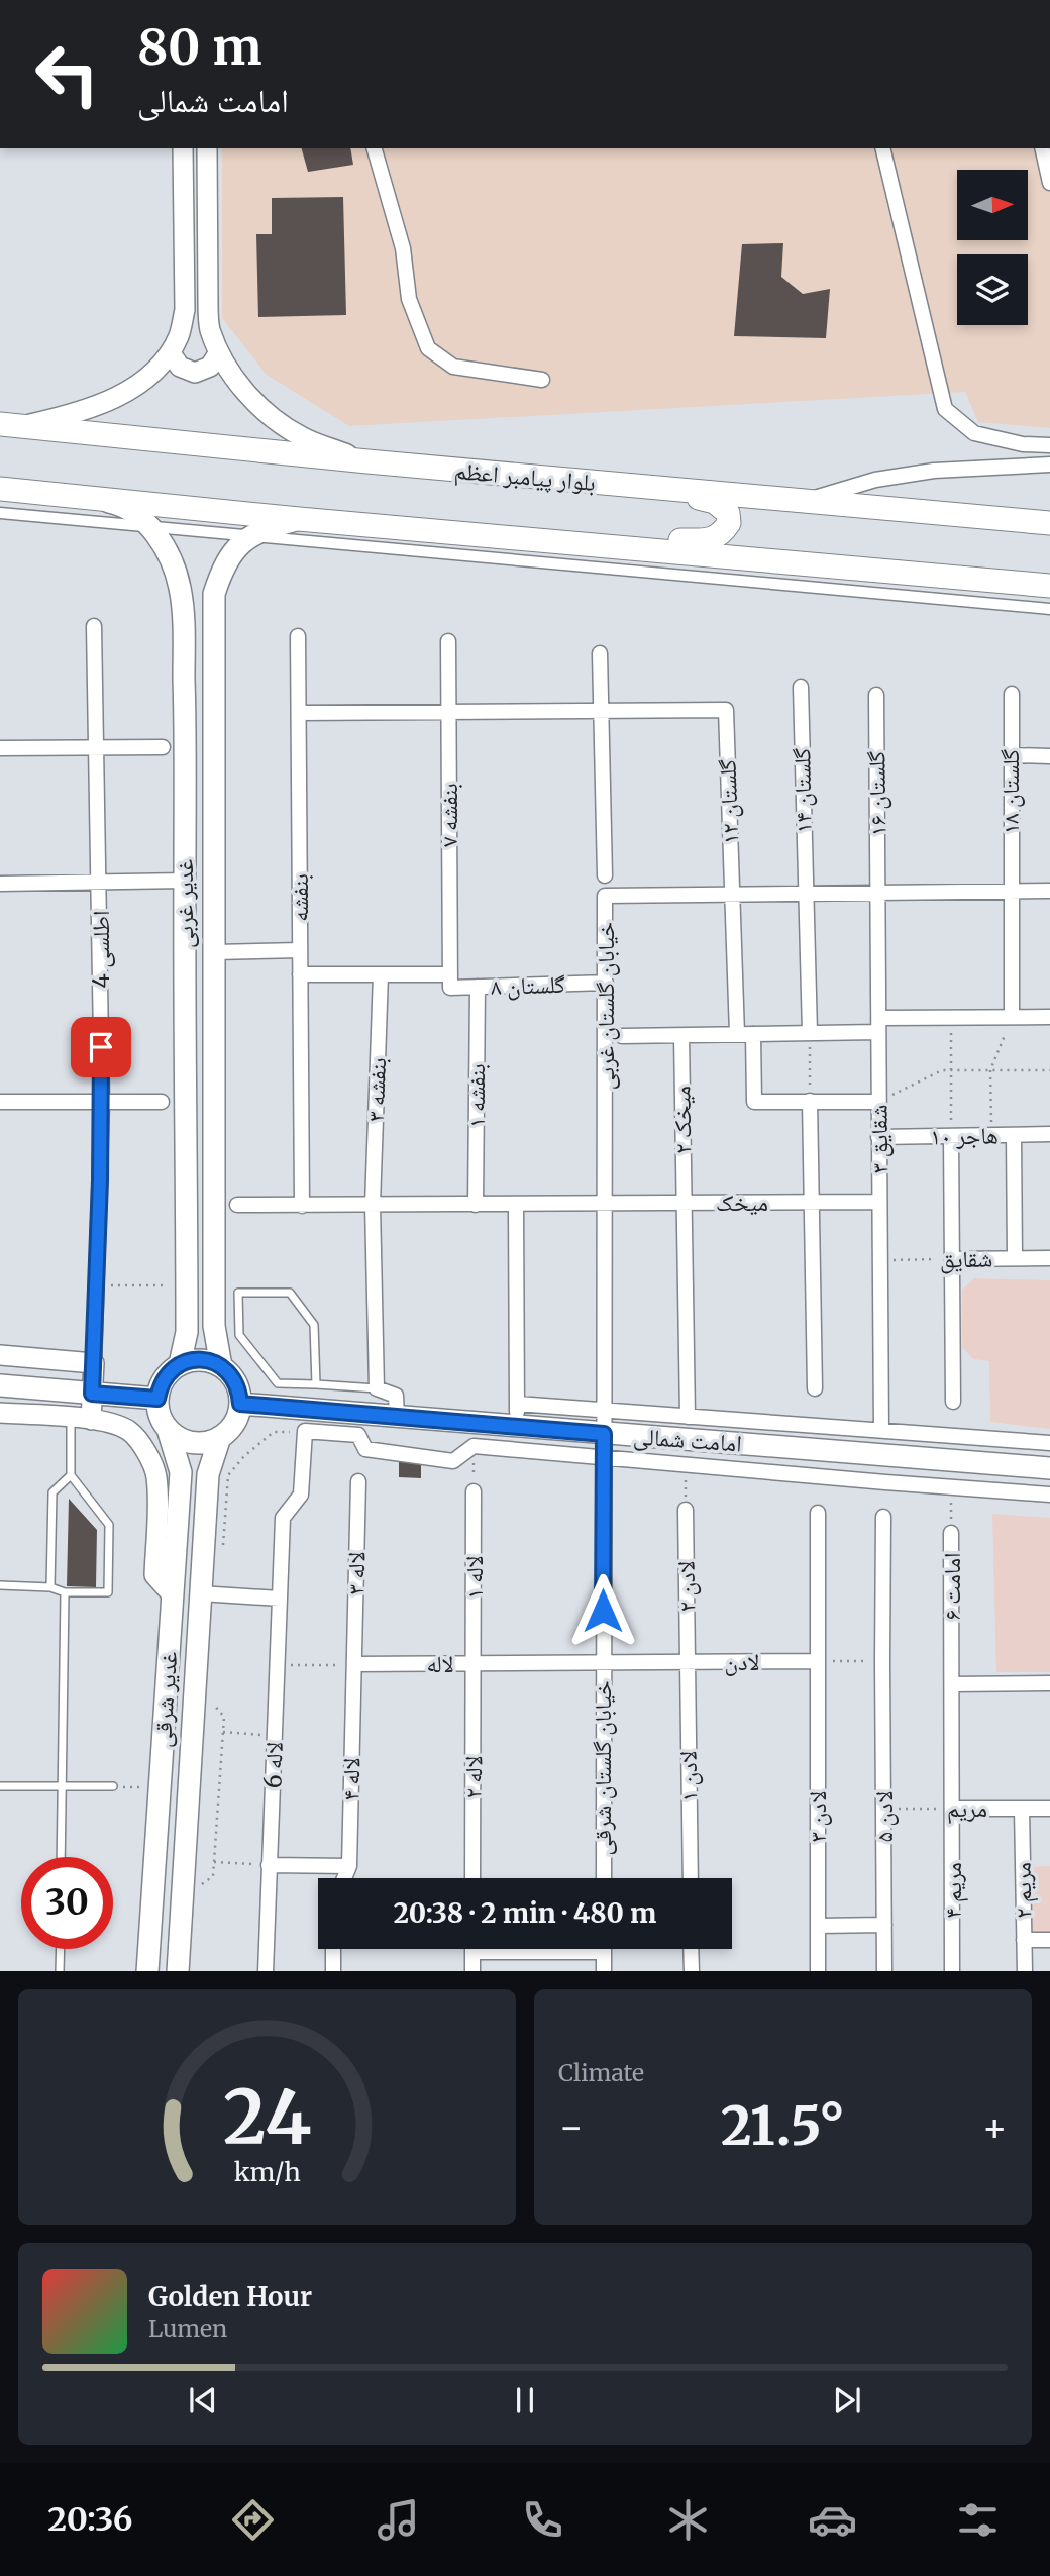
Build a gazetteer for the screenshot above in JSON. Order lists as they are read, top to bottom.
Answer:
{
  "streets": {
    "main road": [
      "بلوار پیامبر اعظم",
      "غدیر غربی",
      "امامت شمالی",
      "غدیر شرقی"
    ],
    "street": [
      "گلستان ۱۴",
      "گلستان ۱۸",
      "گلستان ۱۶",
      "گلستان ۱۲",
      "بنفشه ۷",
      "بنفشه",
      "اطلسی 4",
      "گلستان ۸",
      "خیابان گلستان غربی",
      "بنفشه ۳",
      "بنفشه ۱",
      "میخک ۲",
      "هاجر ۱۰",
      "شقایق ۳",
      "میخک",
      "شقایق",
      "لاله ۳",
      "لاله ۱",
      "لادن ۲",
      "امامت ۶",
      "لادن",
      "لاله",
      "لاله 6",
      "خیابان گلستان شرقی",
      "لادن ۱",
      "لاله ۲",
      "لاله ۴",
      "مریم",
      "لادن ۳",
      "لادن ۵",
      "مریم ۴",
      "مریم ۲"
    ]
  },
  "crossings": [
    ["گلستان ۱۴", "خیابان گلستان غربی"],
    ["گلستان ۱۸", "خیابان گلستان غربی"],
    ["گلستان ۱۶", "خیابان گلستان غربی"],
    ["گلستان ۱۶", "شقایق ۳"],
    ["گلستان ۱۲", "خیابان گلستان غربی"],
    ["بنفشه ۷", "گلستان ۸"],
    ["بنفشه", "گلستان ۸"],
    ["غدیر غربی", "امامت شمالی"],
    ["غدیر غربی", "غدیر شرقی"],
    ["گلستان ۸", "خیابان گلستان غربی"],
    ["گلستان ۸", "بنفشه ۳"],
    ["گلستان ۸", "بنفشه ۱"],
    ["خیابان گلستان غربی", "میخک"],
    ["خیابان گلستان غربی", "امامت شمالی"],
    ["خیابان گلستان غربی", "خیابان گلستان شرقی"],
    ["میخک ۲", "میخک"],
    ["هاجر ۱۰", "شقایق ۳"],
    ["شقایق ۳", "میخک"],
    ["شقایق ۳", "شقایق"],
    ["امامت شمالی", "غدیر شرقی"],
    ["امامت شمالی", "خیابان گلستان شرقی"],
    ["لاله ۳", "لاله"],
    ["لاله ۳", "لاله ۴"],
    ["لاله ۱", "لاله"],
    ["لاله ۱", "لاله ۲"],
    ["لادن ۲", "لادن"],
    ["لادن ۲", "لادن ۱"],
    ["امامت ۶", "مریم"],
    ["امامت ۶", "مریم ۴"],
    ["لادن", "لاله"],
    ["لادن", "خیابان گلستان شرقی"],
    ["لادن", "لادن ۱"],
    ["لادن", "لادن ۳"],
    ["لاله", "خیابان گلستان شرقی"],
    ["لاله", "لاله ۲"],
    ["لاله", "لاله ۴"],
    ["مریم", "لادن ۵"],
    ["مریم", "مریم ۴"],
    ["مریم", "مریم ۲"]
  ],
  "north": "right",
  "page": {
    "turn": ["80 m", "امامت شمالی"],
    "limit": "30",
    "trip": "20:38 · 2 min · 480 m",
    "tile": "Climate",
    "heat": ["−", "21.5°", "+"],
    "song": ["Golden Hour", "Lumen"],
    "tabs": "20:36",
    "gauge": ["24", "km/h"]
  }
}
